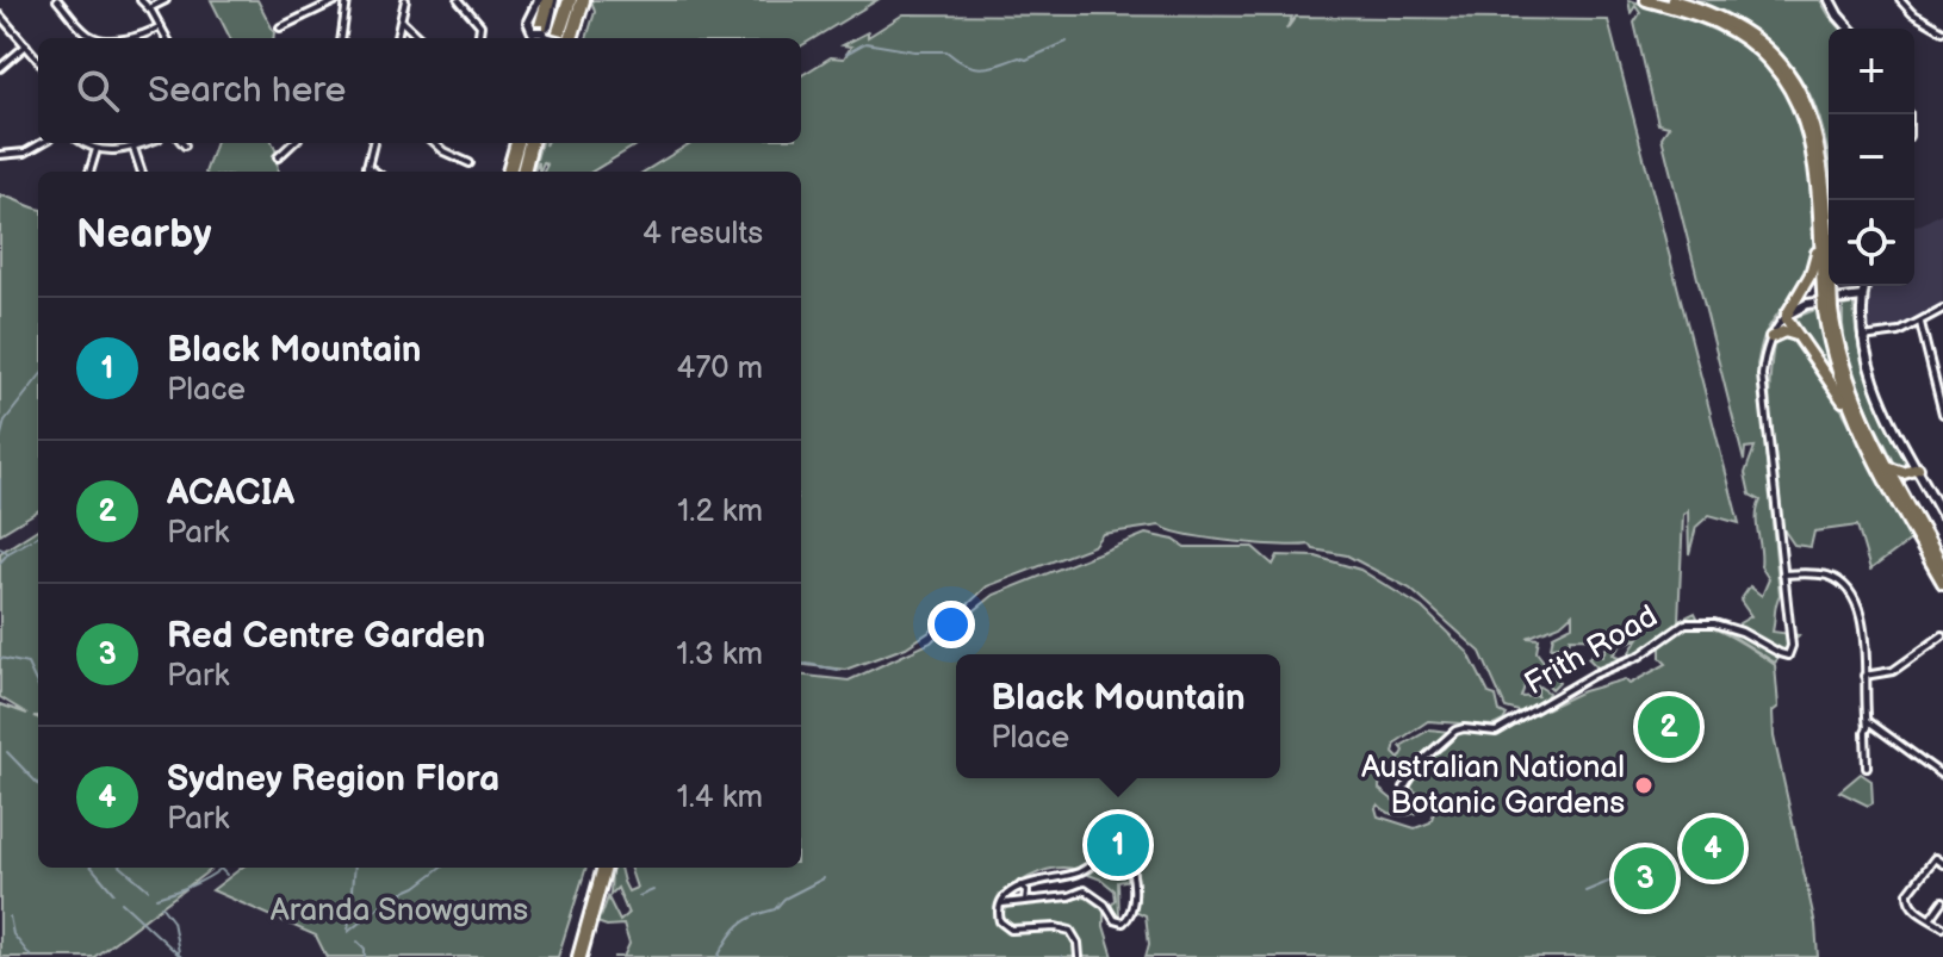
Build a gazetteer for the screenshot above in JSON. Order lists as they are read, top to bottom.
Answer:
{
  "streets": {
    "street": ["Frith Road"]
  },
  "parks": ["Aranda Snowgums"],
  "places": ["Australian National Botanic Gardens"],
  "page": {
    "map_buttons": ["+", "−"],
    "search": "Search here",
    "heading": ["Nearby", "4 results"],
    "list": [
      {
        "mark": "1",
        "name": "Black Mountain",
        "note": "Place",
        "value": "470 m"
      },
      {
        "mark": "2",
        "name": "ACACIA",
        "note": "Park",
        "value": "1.2 km"
      },
      {
        "mark": "3",
        "name": "Red Centre Garden",
        "note": "Park",
        "value": "1.3 km"
      },
      {
        "mark": "4",
        "name": "Sydney Region Flora",
        "note": "Park",
        "value": "1.4 km"
      }
    ],
    "popup": ["Black Mountain", "Place"],
    "pins": [
      "2",
      "1",
      "4",
      "3"
    ]
  }
}
